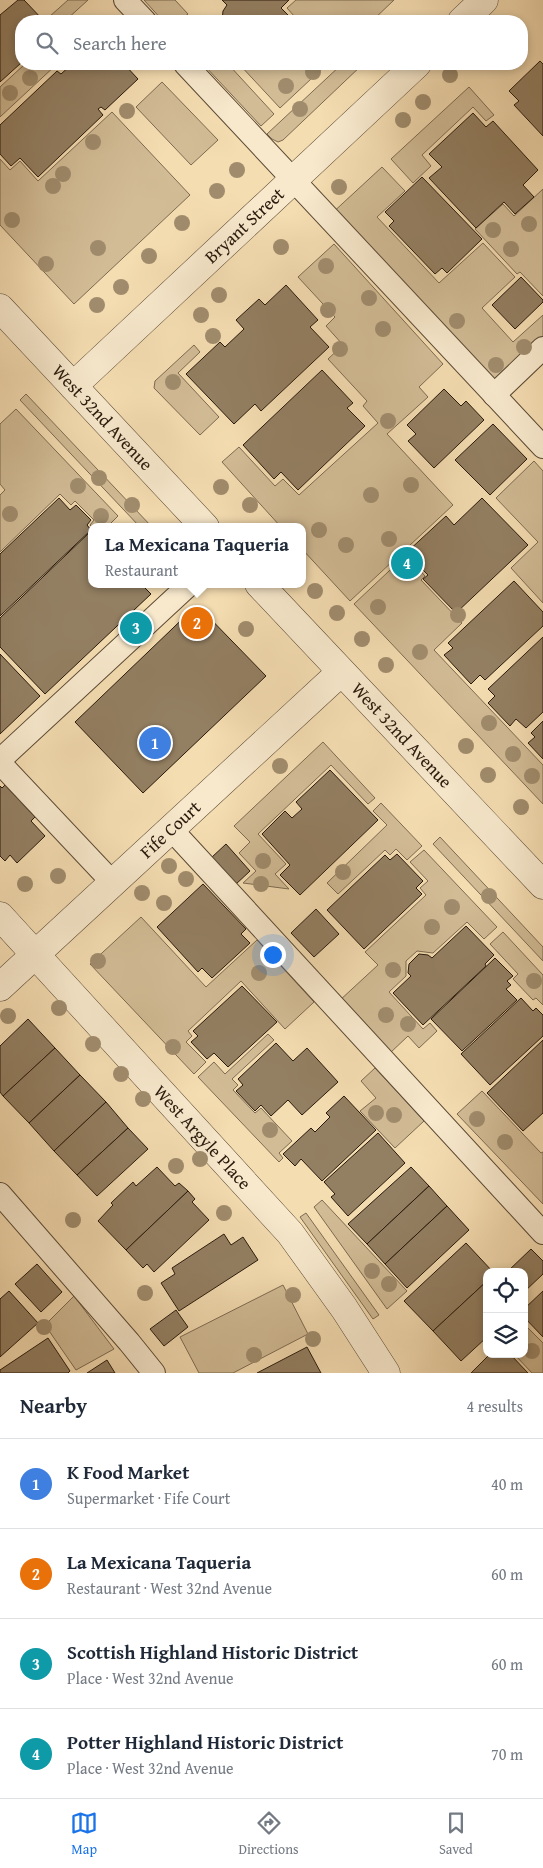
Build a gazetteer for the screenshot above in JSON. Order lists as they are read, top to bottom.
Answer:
{
  "streets": {
    "street": [
      "Bryant Street",
      "West 32nd Avenue",
      "Fife Court",
      "West Argyle Place"
    ]
  },
  "crossings": [
    ["Bryant Street", "West 32nd Avenue"],
    ["West 32nd Avenue", "Fife Court"],
    ["Fife Court", "West Argyle Place"]
  ],
  "page": {
    "search": "Search here",
    "popup": ["La Mexicana Taqueria", "Restaurant"],
    "pins": [
      "4",
      "2",
      "3",
      "1"
    ],
    "heading": ["Nearby", "4 results"],
    "list": [
      {
        "mark": "1",
        "name": "K Food Market",
        "note": "Supermarket · Fife Court",
        "value": "40 m"
      },
      {
        "mark": "2",
        "name": "La Mexicana Taqueria",
        "note": "Restaurant · West 32nd Avenue",
        "value": "60 m"
      },
      {
        "mark": "3",
        "name": "Scottish Highland Historic District",
        "note": "Place · West 32nd Avenue",
        "value": "60 m"
      },
      {
        "mark": "4",
        "name": "Potter Highland Historic District",
        "note": "Place · West 32nd Avenue",
        "value": "70 m"
      }
    ],
    "nav": ["Map", "Directions", "Saved"]
  }
}
